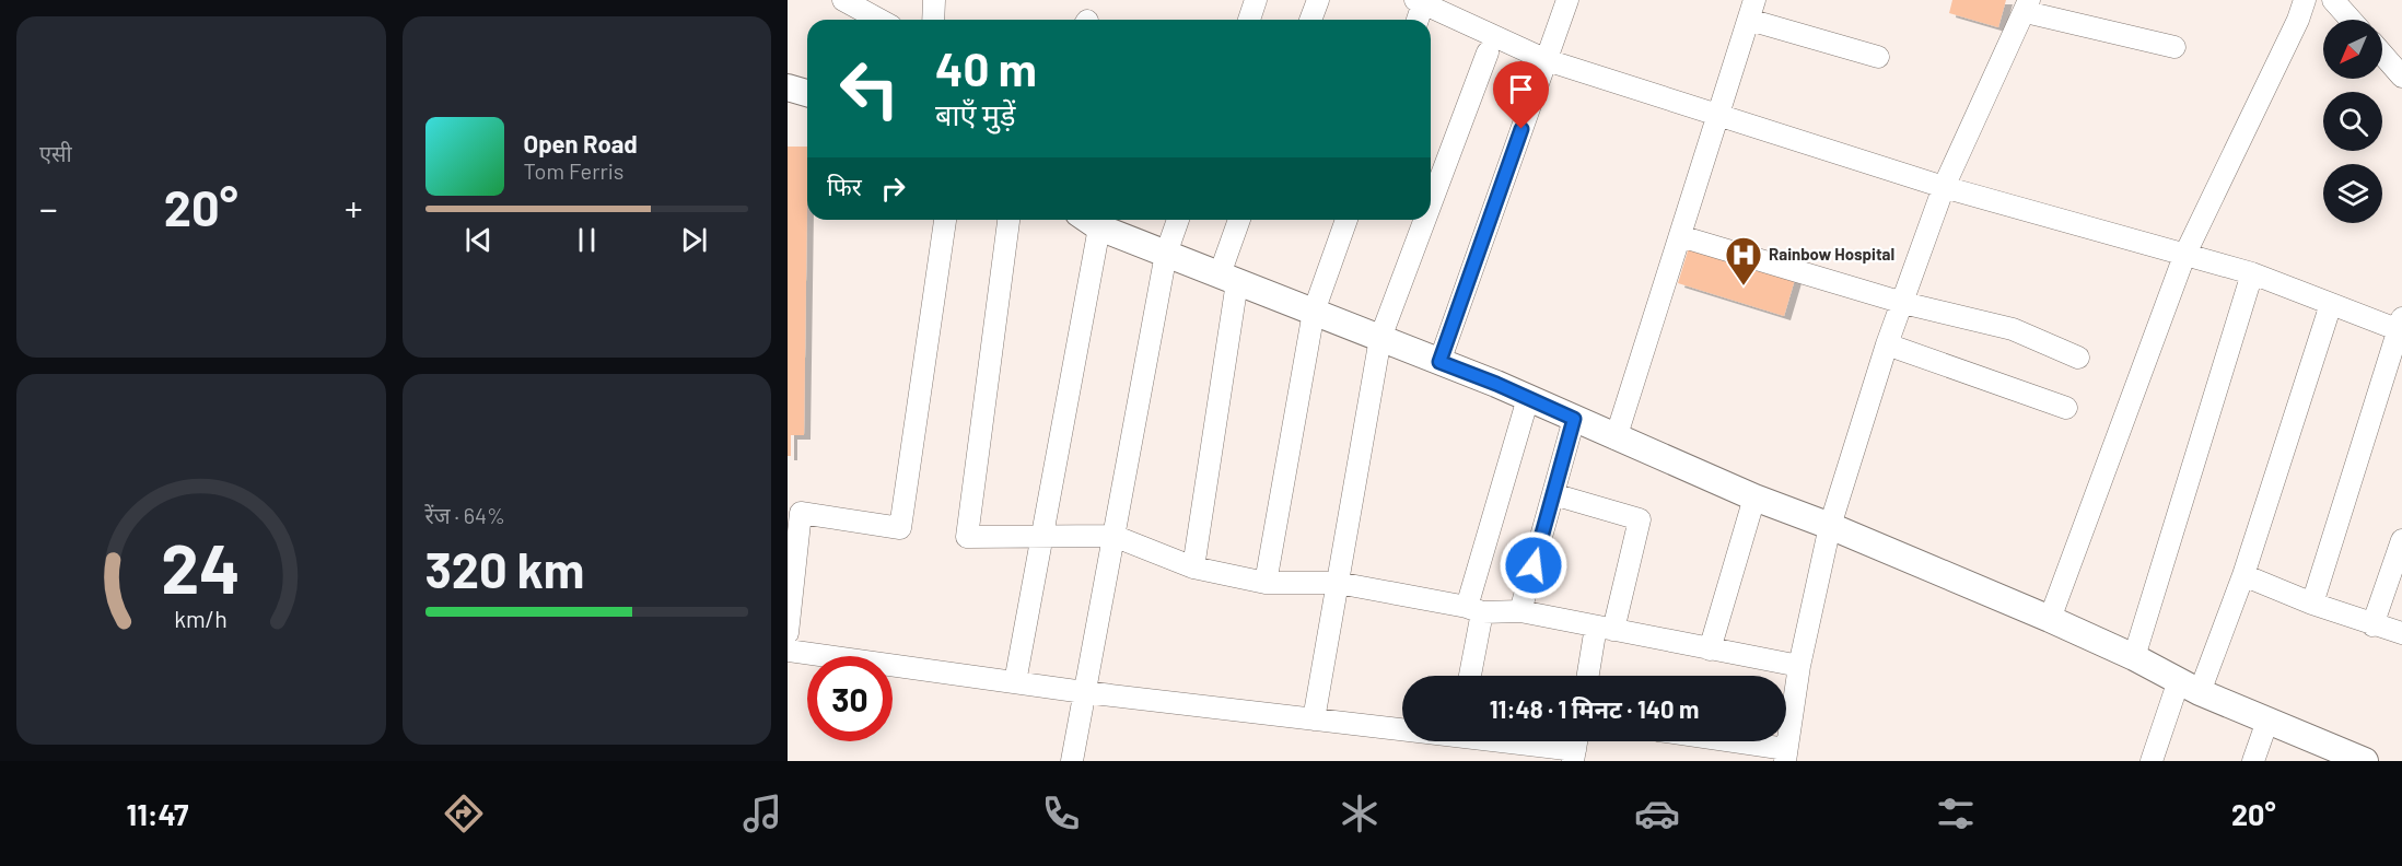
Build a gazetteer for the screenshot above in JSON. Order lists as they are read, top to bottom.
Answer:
{
  "places": {
    "hospital": ["Rainbow Hospital"]
  },
  "north": "bottom left",
  "page": {
    "tile": [
      "एसी",
      ["रेंज · 64%", "320 km"]
    ],
    "turn": ["40 m", "बाएँ मुड़ें"],
    "song": ["Open Road", "Tom Ferris"],
    "then": "फिर",
    "heat": ["−", "20°", "+"],
    "limit": "30",
    "trip": "11:48 · 1 मिनट · 140 m",
    "tabs": ["11:47", "20°"],
    "gauge": ["24", "km/h"]
  }
}
